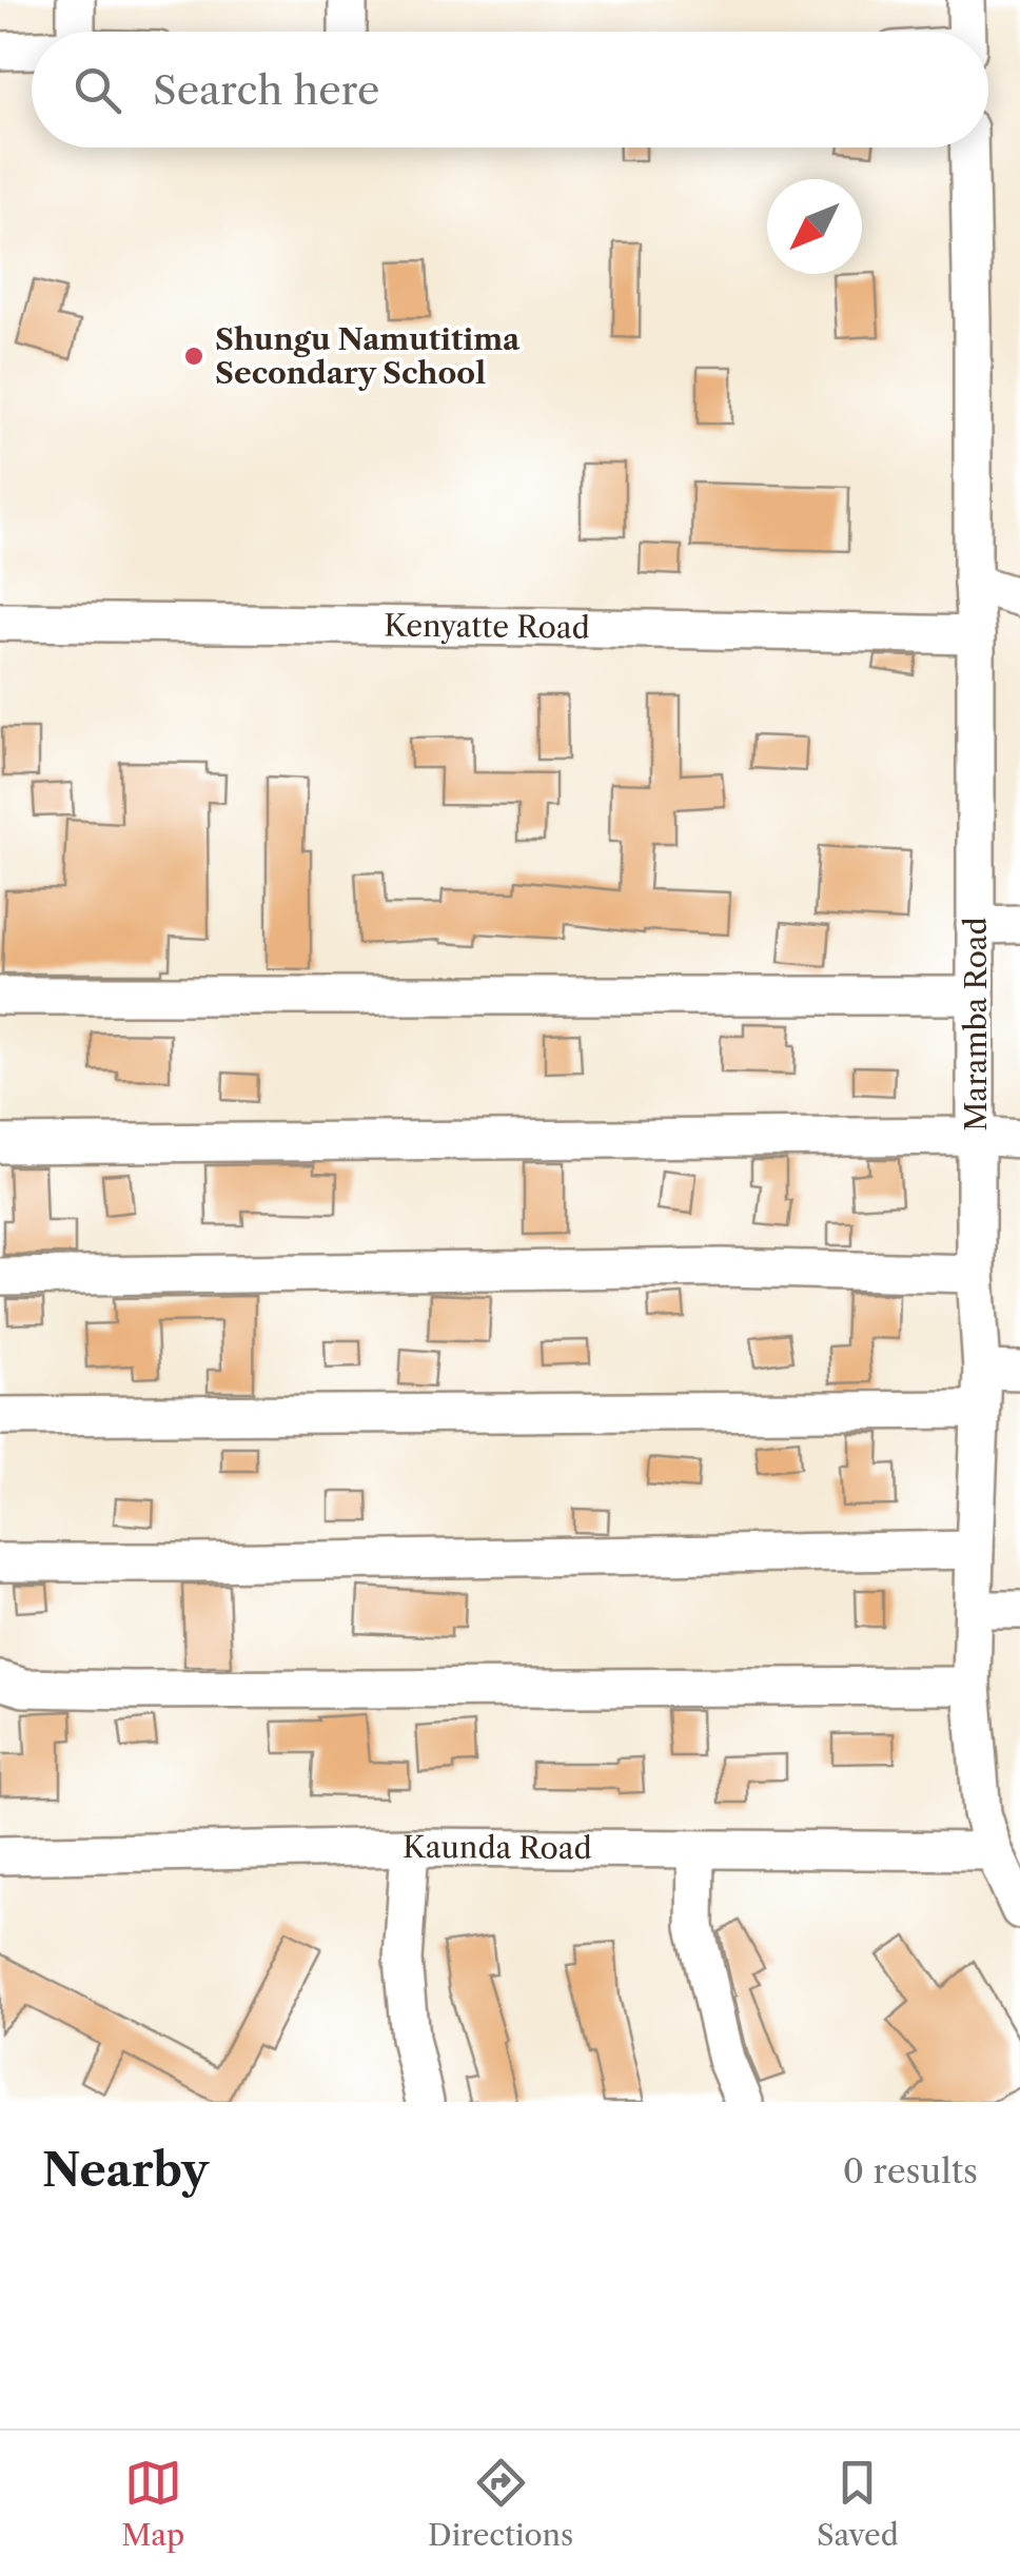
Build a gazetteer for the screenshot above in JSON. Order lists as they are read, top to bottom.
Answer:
{
  "streets": {
    "street": ["Kenyatte Road", "Maramba Road", "Kaunda Road"]
  },
  "crossings": [
    ["Kenyatte Road", "Maramba Road"],
    ["Maramba Road", "Kaunda Road"]
  ],
  "places": ["Shungu Namutitima Secondary School"],
  "north": "bottom left",
  "page": {
    "search": "Search here",
    "heading": ["Nearby", "0 results"],
    "nav": ["Map", "Directions", "Saved"]
  }
}
